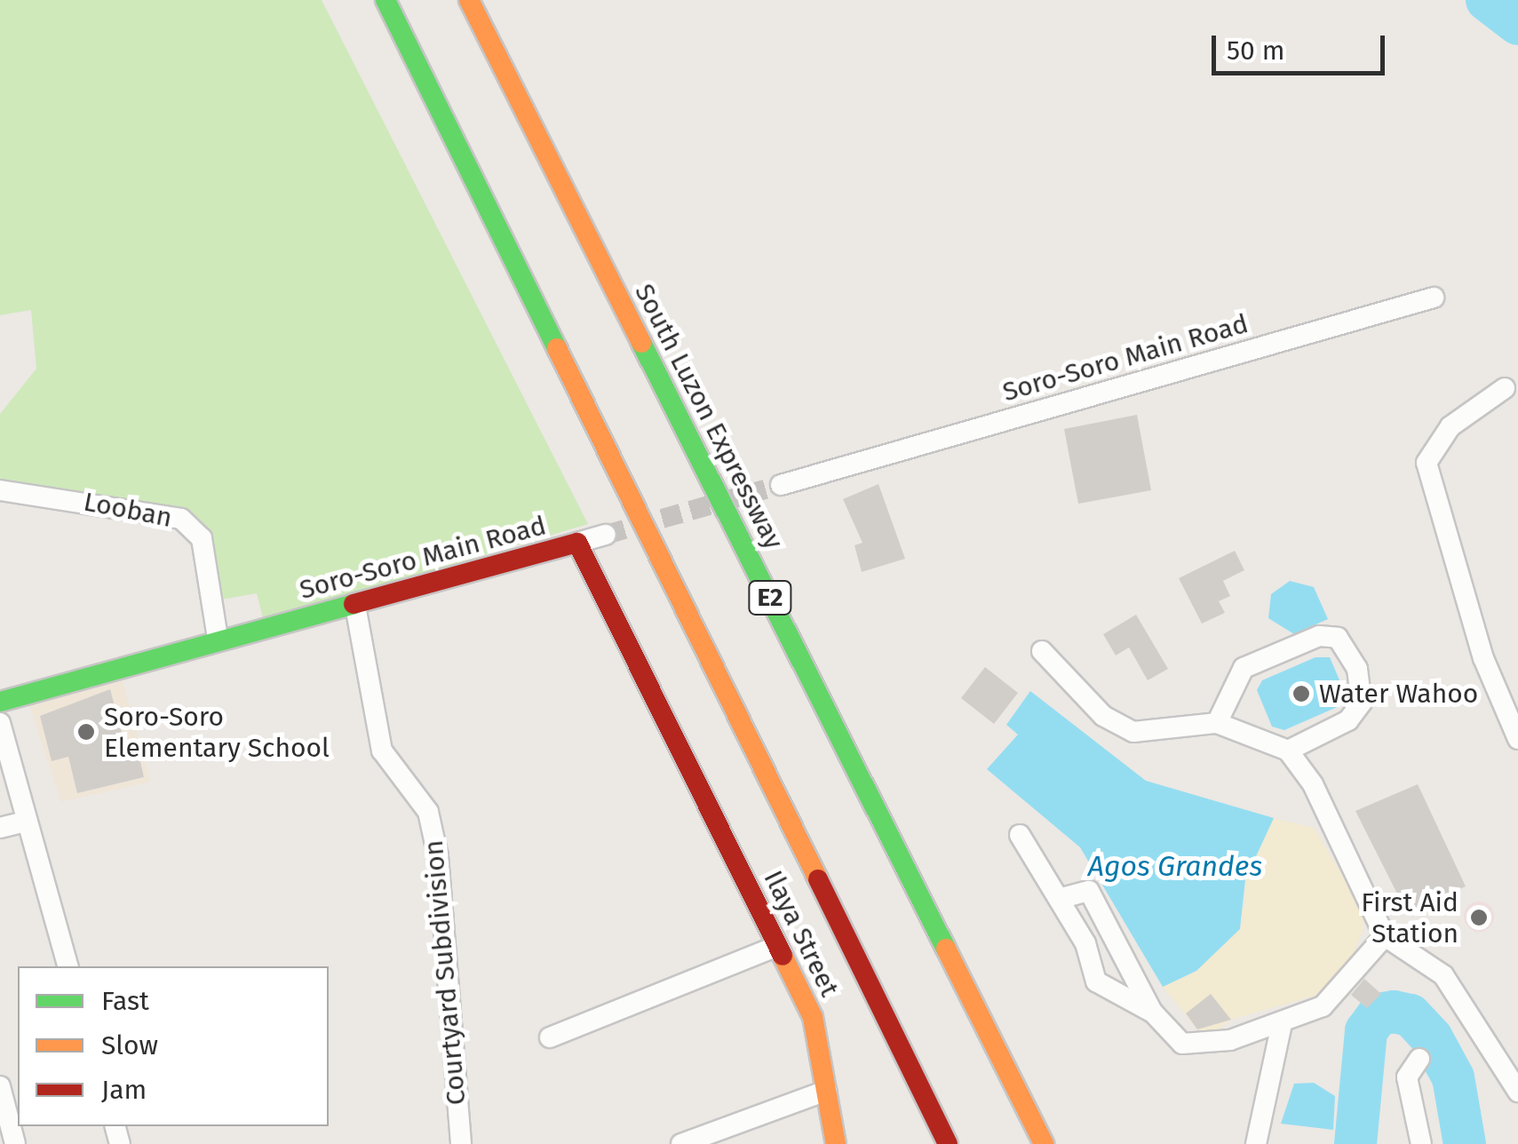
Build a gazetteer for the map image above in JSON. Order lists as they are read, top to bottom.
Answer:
{
  "streets": {
    "main road": [
      "Soro-Soro Main Road",
      "South Luzon Expressway",
      "E2",
      "Ilaya Street"
    ],
    "street": ["Looban", "Courtyard Subdivision"]
  },
  "crossings": [
    ["Soro-Soro Main Road", "Looban"],
    ["Soro-Soro Main Road", "Ilaya Street"],
    ["Soro-Soro Main Road", "Courtyard Subdivision"]
  ],
  "water": ["Agos Grandes"],
  "places": ["Water Wahoo", "Soro-Soro Elementary School", "First Aid Station"],
  "legend": ["Fast", "Slow", "Jam"],
  "scale_bar": "50 m"
}
